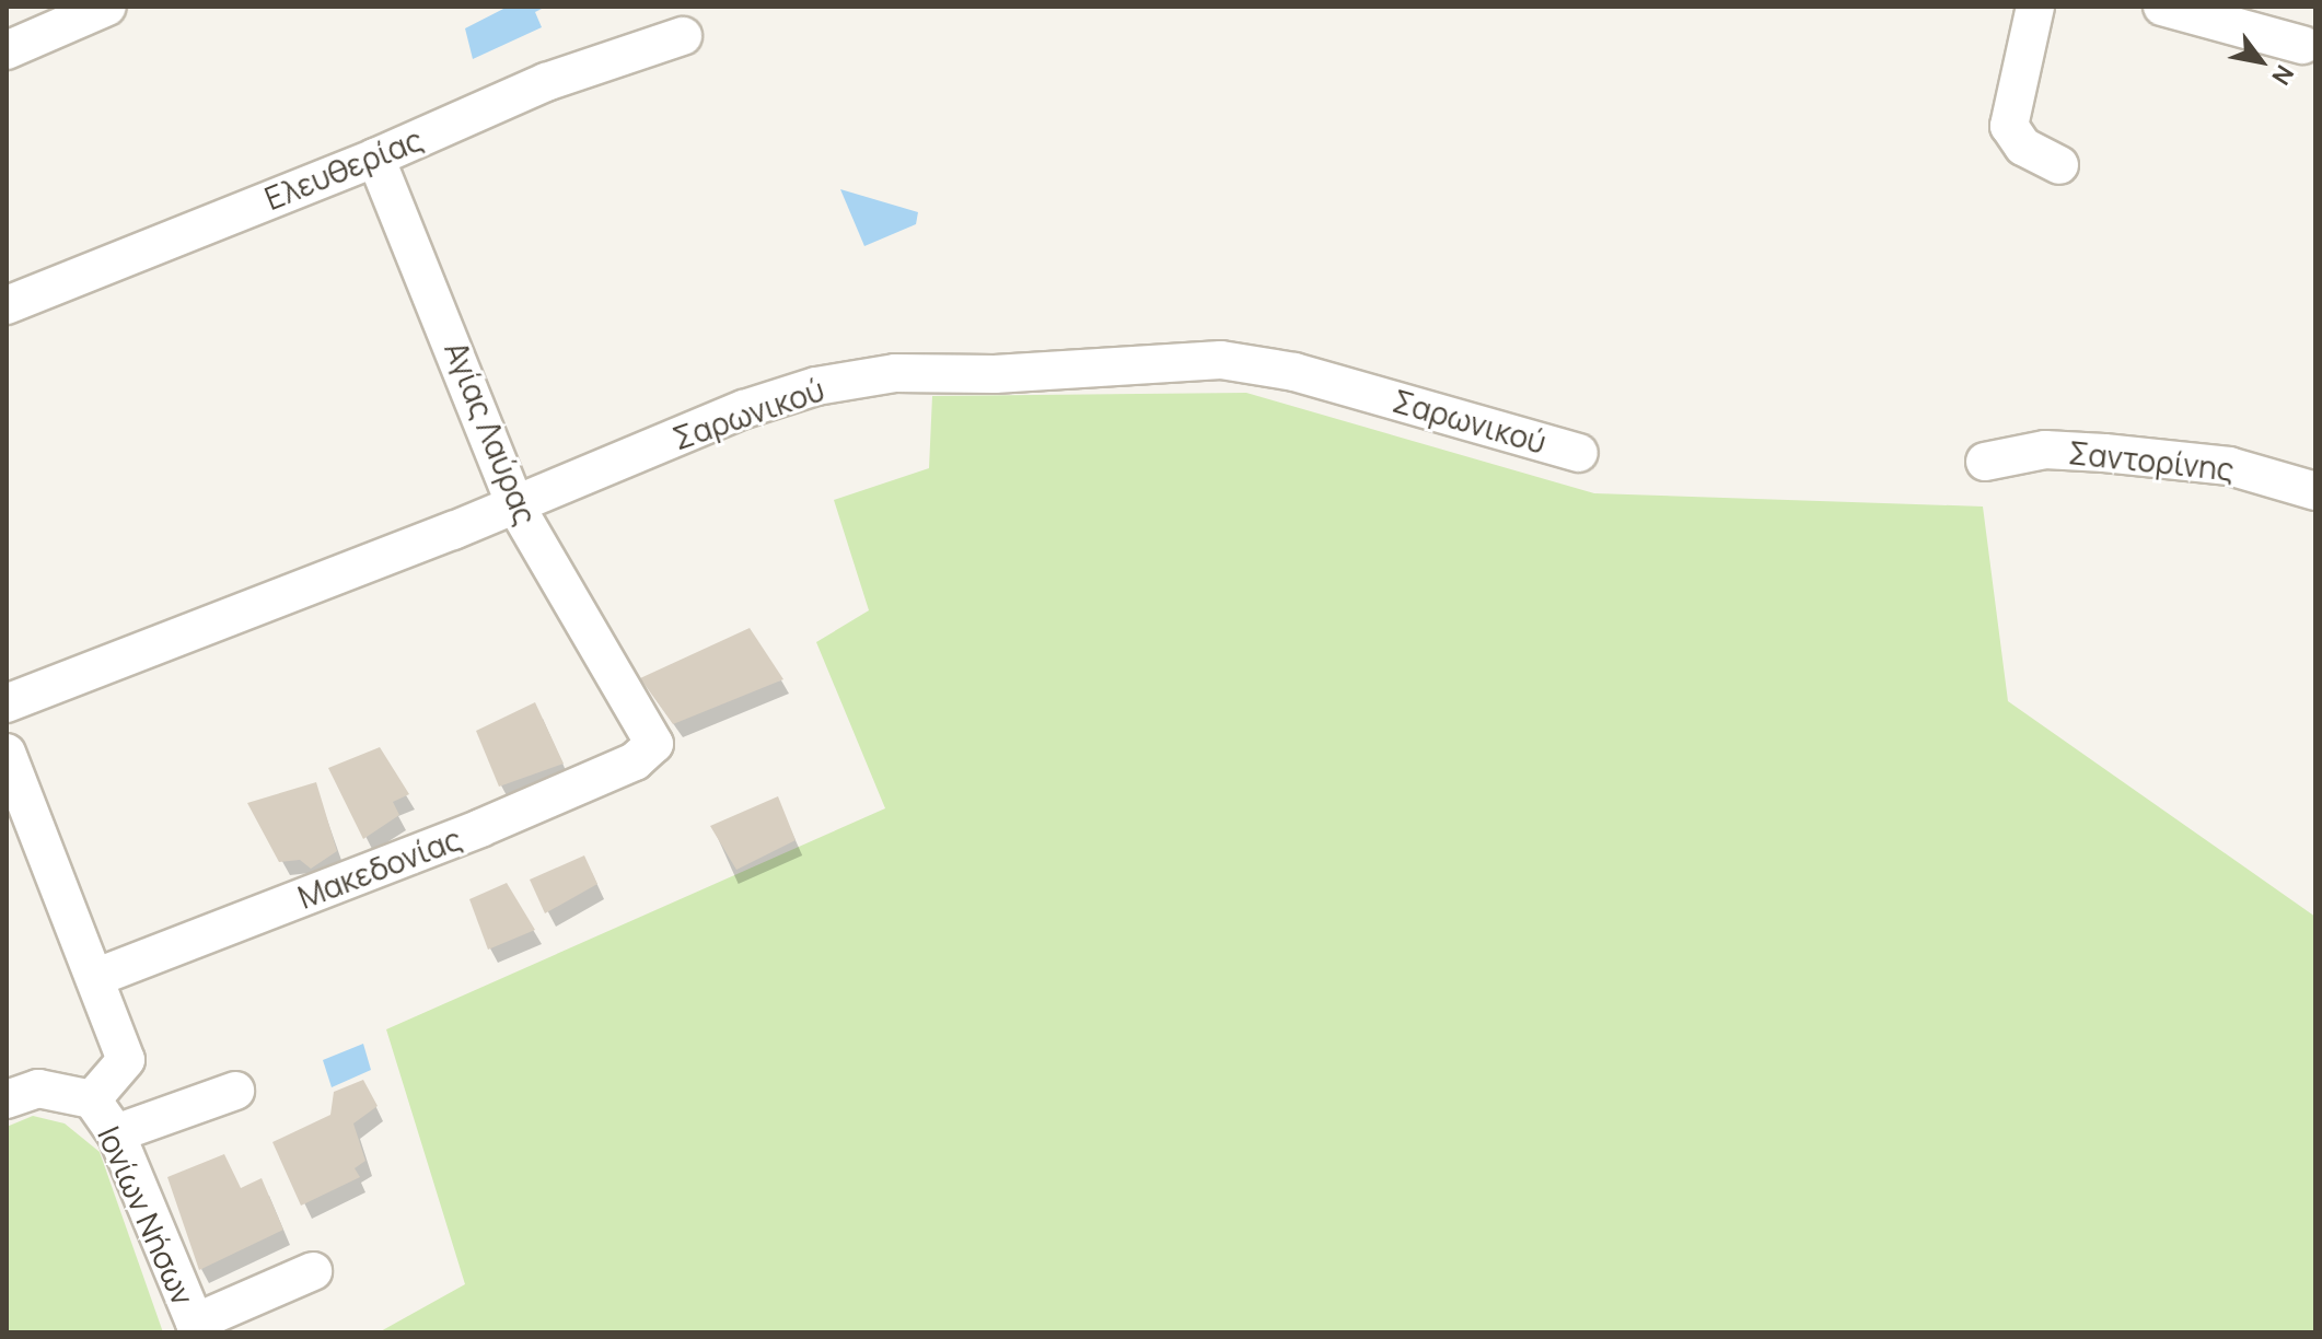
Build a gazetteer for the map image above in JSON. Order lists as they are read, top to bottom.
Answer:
{
  "streets": {
    "street": [
      "Ελευθερίας",
      "Σαρωνικού",
      "Αγίας Λαύρας",
      "Σαντορίνης",
      "Μακεδονίας",
      "Ιονίων Νήσων"
    ]
  },
  "crossings": [
    ["Ελευθερίας", "Αγίας Λαύρας"],
    ["Σαρωνικού", "Αγίας Λαύρας"],
    ["Αγίας Λαύρας", "Μακεδονίας"],
    ["Μακεδονίας", "Ιονίων Νήσων"]
  ],
  "north": "bottom right"
}
